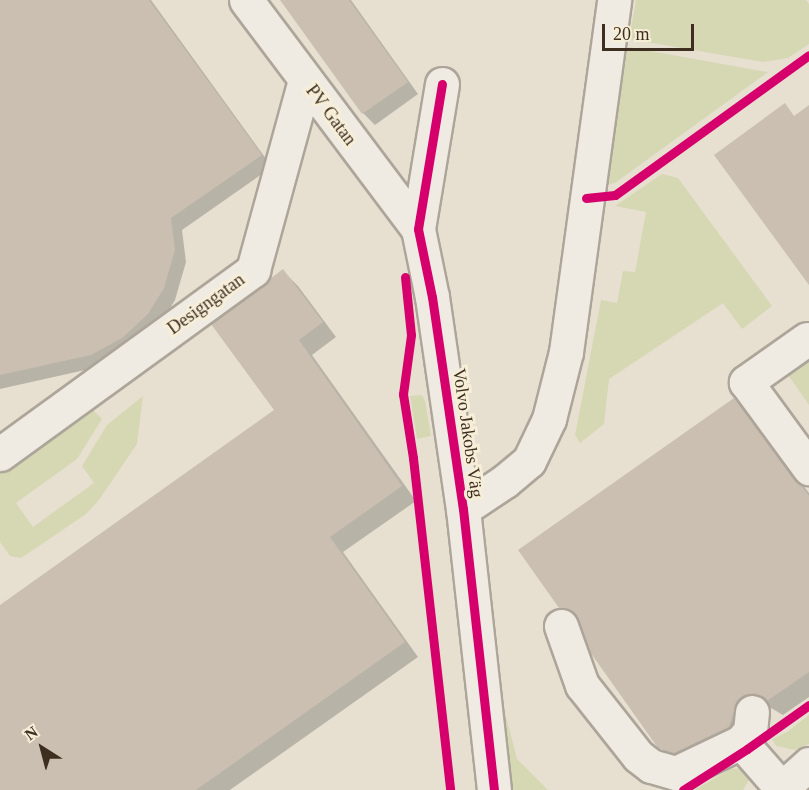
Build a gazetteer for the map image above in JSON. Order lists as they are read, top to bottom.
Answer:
{
  "streets": {
    "street": ["PV Gatan", "Designgatan", "Volvo Jakobs Väg"]
  },
  "crossings": [
    ["PV Gatan", "Designgatan"],
    ["PV Gatan", "Volvo Jakobs Väg"]
  ],
  "scale_bar": "20 m",
  "north": "top left"
}
